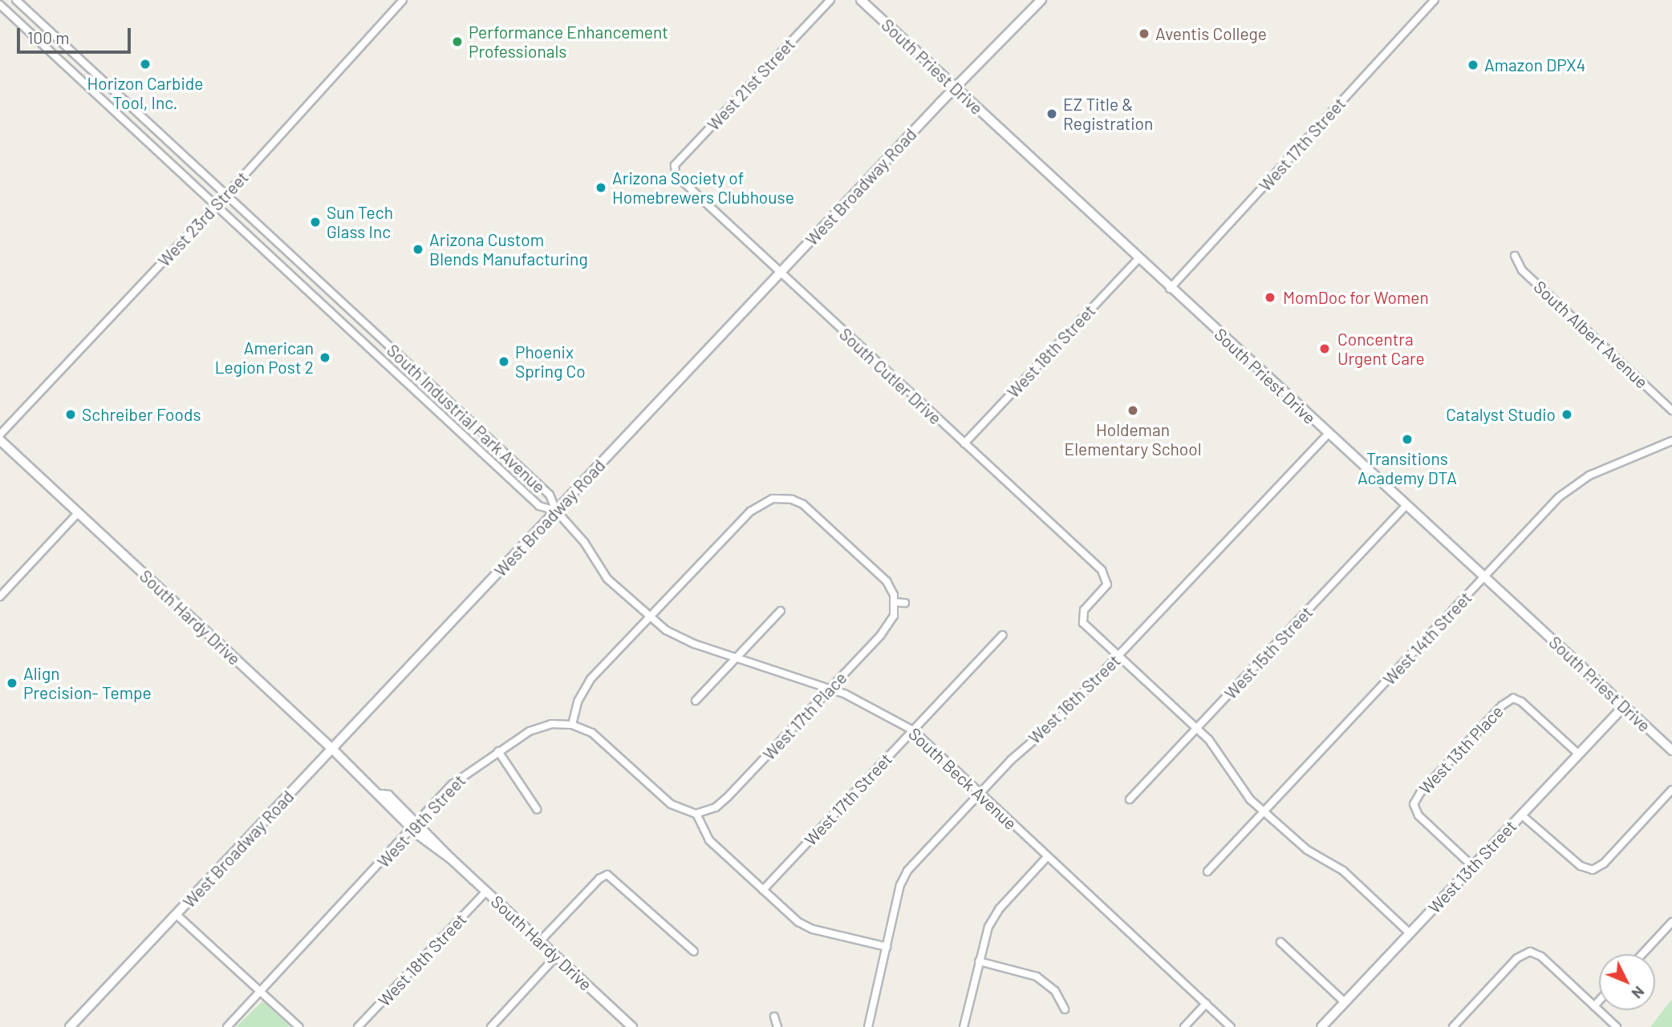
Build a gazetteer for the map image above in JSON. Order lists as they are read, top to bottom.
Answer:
{
  "streets": {
    "main road": [
      "South Priest Drive",
      "West Broadway Road",
      "South Hardy Drive",
      "West 13th Street"
    ],
    "street": [
      "West 21st Street",
      "West 17th Street",
      "West 23rd Street",
      "South Albert Avenue",
      "West 18th Street",
      "South Cutler Drive",
      "South Industrial Park Avenue",
      "West 14th Street",
      "West 15th Street",
      "West 16th Street",
      "West 17th Place",
      "West 13th Place",
      "South Beck Avenue",
      "West 19th Street"
    ]
  },
  "crossings": [
    ["South Priest Drive", "West 17th Street"],
    ["South Priest Drive", "West Broadway Road"],
    ["South Priest Drive", "West 18th Street"],
    ["South Priest Drive", "West 14th Street"],
    ["South Priest Drive", "West 15th Street"],
    ["South Priest Drive", "West 16th Street"],
    ["South Priest Drive", "West 13th Street"],
    ["West 21st Street", "South Cutler Drive"],
    ["West 17th Street", "South Beck Avenue"],
    ["West Broadway Road", "South Cutler Drive"],
    ["West Broadway Road", "South Industrial Park Avenue"],
    ["West Broadway Road", "South Hardy Drive"],
    ["West Broadway Road", "South Beck Avenue"],
    ["West 23rd Street", "South Industrial Park Avenue"],
    ["West 18th Street", "South Cutler Drive"],
    ["West 18th Street", "South Hardy Drive"],
    ["South Cutler Drive", "West 16th Street"],
    ["South Industrial Park Avenue", "South Beck Avenue"],
    ["South Hardy Drive", "West 19th Street"],
    ["West 16th Street", "South Beck Avenue"],
    ["West 17th Place", "South Beck Avenue"],
    ["West 13th Place", "West 13th Street"]
  ],
  "places": [
    "Aventis College",
    "Performance Enhancement Professionals",
    "Horizon Carbide Tool, Inc.",
    "Amazon DPX4",
    "EZ Title & Registration",
    "Arizona Society of Homebrewers Clubhouse",
    "Sun Tech Glass Inc",
    "Arizona Custom Blends Manufacturing",
    "MomDoc for Women",
    "Concentra Urgent Care",
    "American Legion Post 2",
    "Phoenix Spring Co",
    "Holdeman Elementary School",
    "Schreiber Foods",
    "Catalyst Studio",
    "Transitions Academy DTA",
    "Align Precision- Tempe"
  ],
  "scale_bar": "100 m",
  "north": "bottom right"
}
